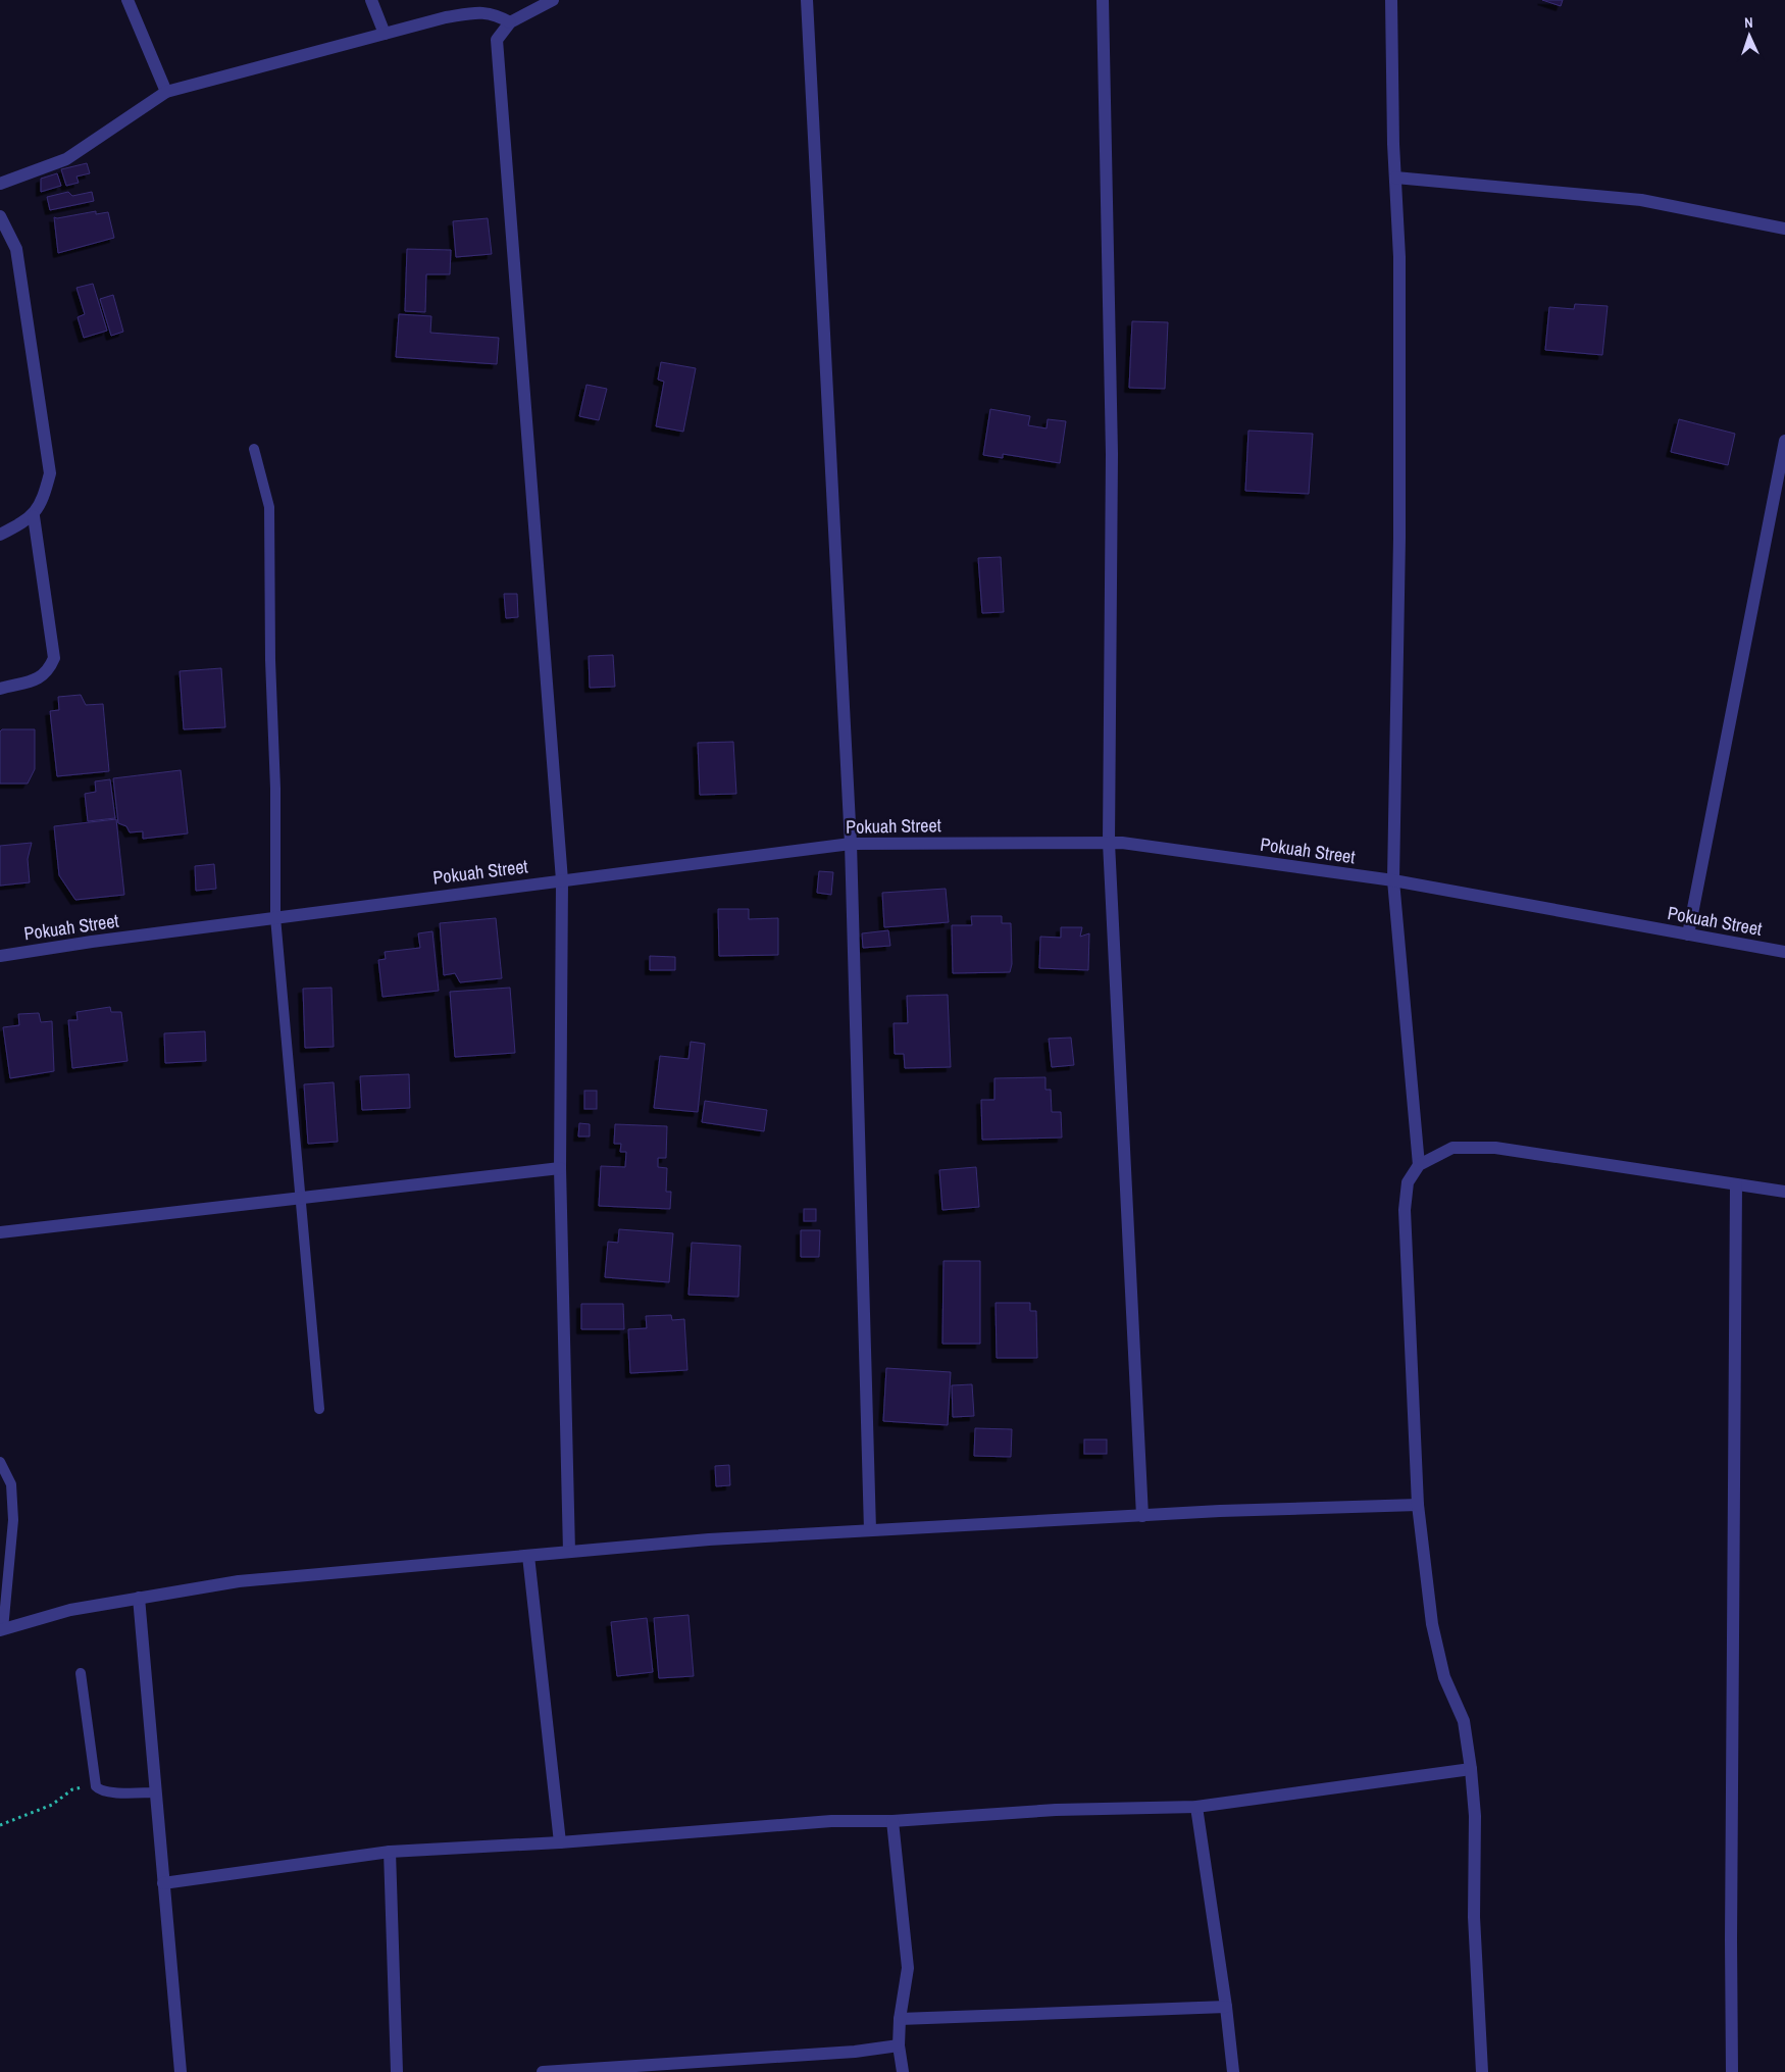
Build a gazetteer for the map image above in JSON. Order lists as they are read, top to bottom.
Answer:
{
  "streets": {
    "street": ["Pokuah Street"]
  },
  "north": "top"
}
